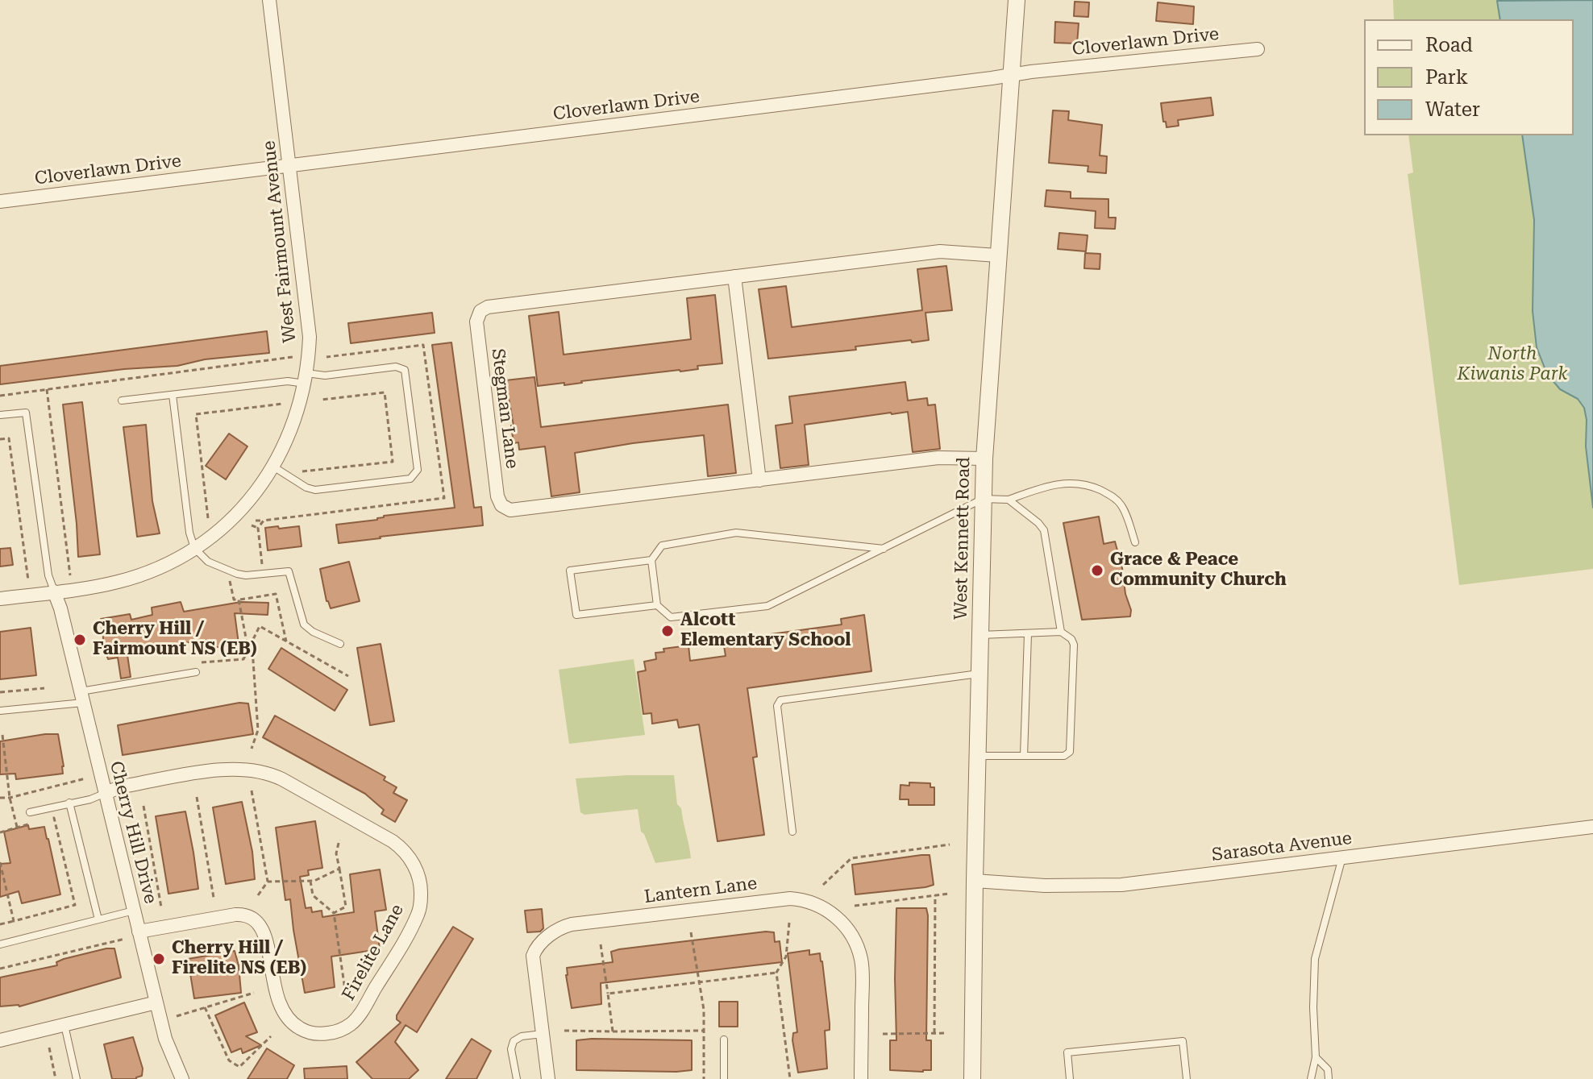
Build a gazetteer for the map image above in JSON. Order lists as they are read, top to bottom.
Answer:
{
  "streets": {
    "street": [
      "Cloverlawn Drive",
      "West Fairmount Avenue",
      "Stegman Lane",
      "West Kennett Road",
      "Cherry Hill Drive",
      "Sarasota Avenue",
      "Lantern Lane",
      "Firelite Lane"
    ]
  },
  "crossings": [
    ["Cloverlawn Drive", "West Fairmount Avenue"],
    ["Cloverlawn Drive", "West Kennett Road"],
    ["West Fairmount Avenue", "Cherry Hill Drive"],
    ["Stegman Lane", "West Kennett Road"],
    ["West Kennett Road", "Sarasota Avenue"],
    ["Cherry Hill Drive", "Firelite Lane"]
  ],
  "parks": ["North Kiwanis Park"],
  "places": [
    "Grace & Peace Community Church",
    "Alcott Elementary School",
    "Cherry Hill / Fairmount NS (EB)",
    "Cherry Hill / Firelite NS (EB)"
  ],
  "legend": ["Road", "Park", "Water"]
}
